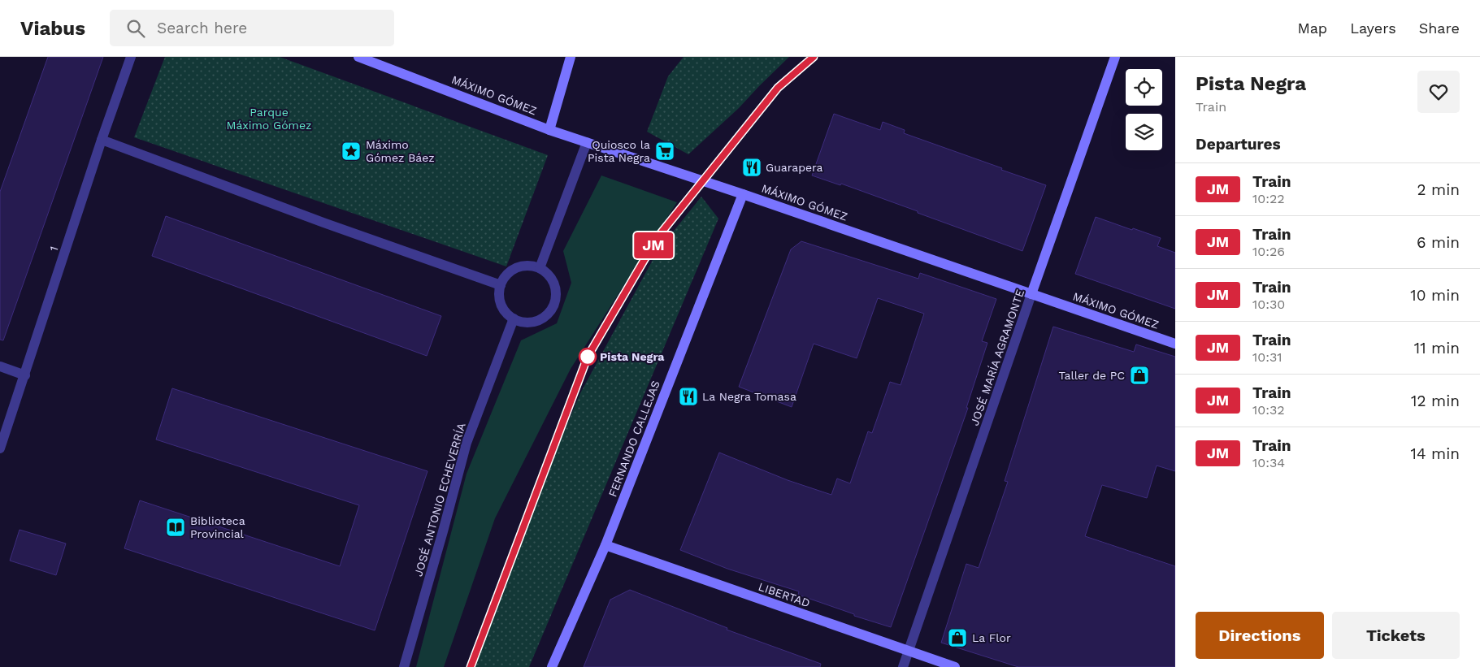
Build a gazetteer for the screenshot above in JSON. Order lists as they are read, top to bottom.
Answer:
{
  "streets": {
    "street": [
      "MÁXIMO GÓMEZ",
      "1",
      "JOSÉ MARÍA AGRAMONTE",
      "FERNANDO CALLEJAS",
      "JOSÉ ANTONIO ECHEVERRÍA",
      "LIBERTAD"
    ]
  },
  "crossings": [
    ["MÁXIMO GÓMEZ", "JOSÉ MARÍA AGRAMONTE"],
    ["MÁXIMO GÓMEZ", "FERNANDO CALLEJAS"],
    ["JOSÉ MARÍA AGRAMONTE", "LIBERTAD"],
    ["FERNANDO CALLEJAS", "LIBERTAD"]
  ],
  "parks": ["Parque Máximo Gómez"],
  "places": {
    "place": ["Máximo Gómez Báez"],
    "supermarket": ["Quiosco la Pista Negra"],
    "restaurant": ["Guarapera", "La Negra Tomasa"],
    "other": ["Pista Negra"],
    "shop": ["Taller de PC", "La Flor"],
    "library": ["Biblioteca Provincial"]
  },
  "page": {
    "header": "Viabus",
    "search": "Search here",
    "nav": ["Map", "Layers", "Share"],
    "on_map": "JM",
    "heading": [
      ["Pista Negra", "Train"],
      "Departures"
    ],
    "list": [
      {
        "mark": "JM",
        "name": "Train",
        "note": "10:22",
        "value": "2 min"
      },
      {
        "mark": "JM",
        "name": "Train",
        "note": "10:26",
        "value": "6 min"
      },
      {
        "mark": "JM",
        "name": "Train",
        "note": "10:30",
        "value": "10 min"
      },
      {
        "mark": "JM",
        "name": "Train",
        "note": "10:31",
        "value": "11 min"
      },
      {
        "mark": "JM",
        "name": "Train",
        "note": "10:32",
        "value": "12 min"
      },
      {
        "mark": "JM",
        "name": "Train",
        "note": "10:34",
        "value": "14 min"
      }
    ],
    "buttons": ["Directions", "Tickets"]
  }
}
